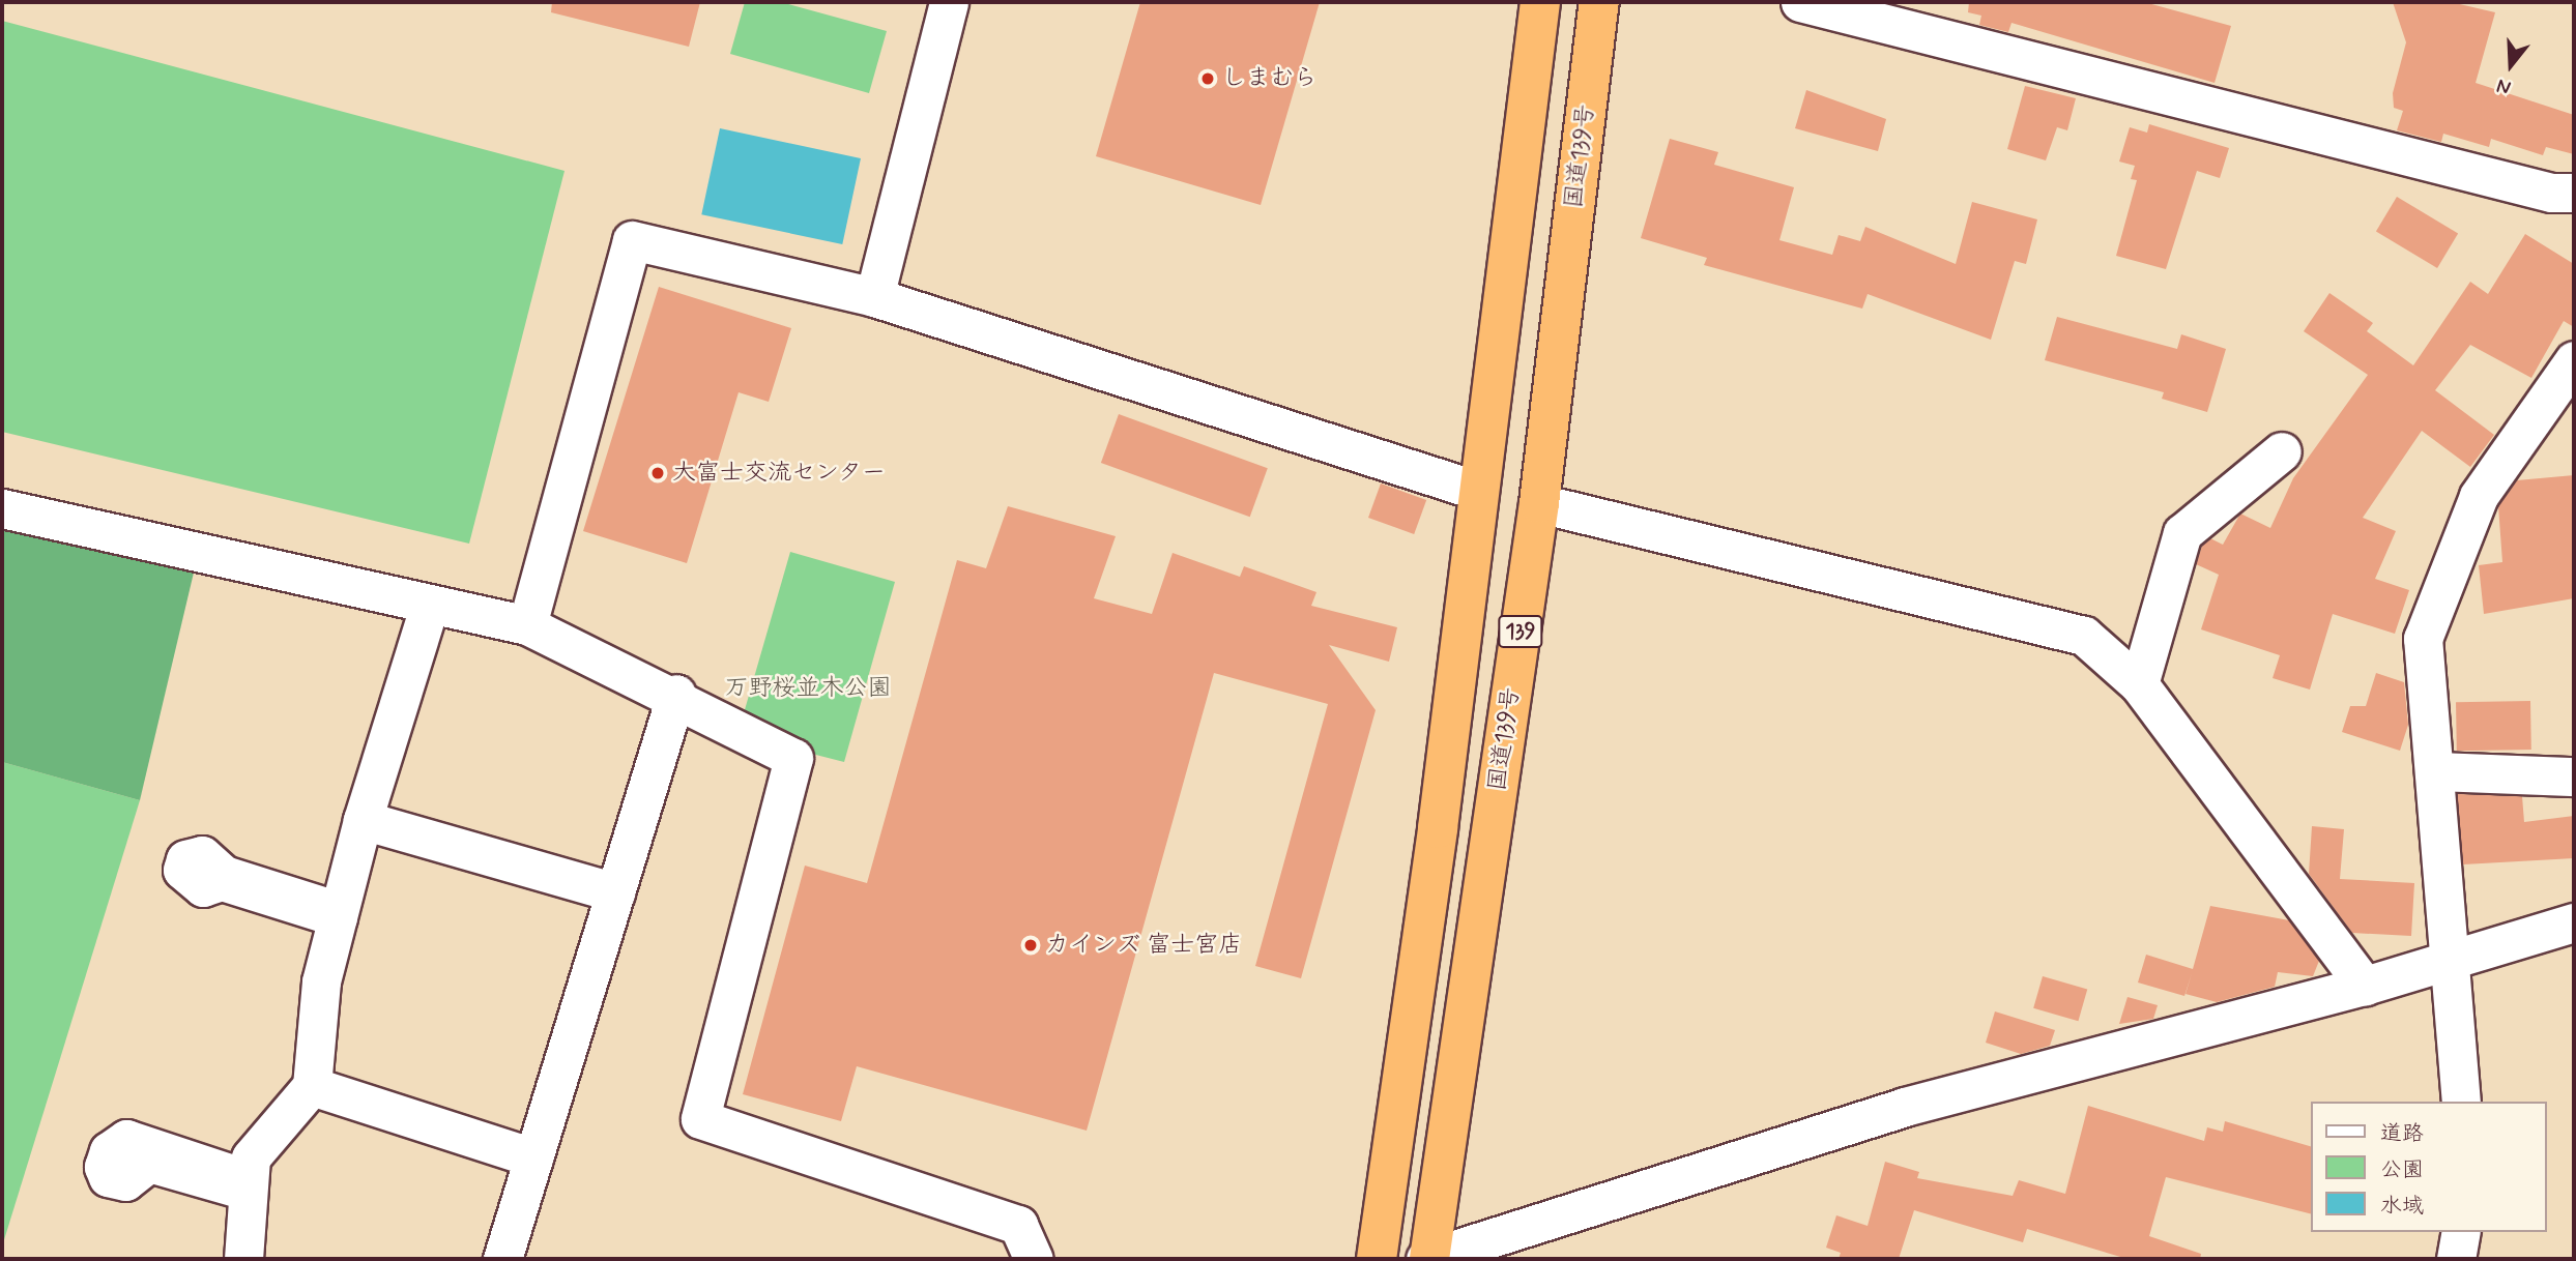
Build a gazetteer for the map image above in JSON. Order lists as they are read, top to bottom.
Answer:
{
  "streets": {
    "highway": ["国道139号", "139"]
  },
  "parks": ["万野桜並木公園"],
  "places": ["しまむら", "大富士交流センター", "カインズ 富士宮店"],
  "legend": ["道路", "公園", "水域"],
  "north": "bottom"
}
